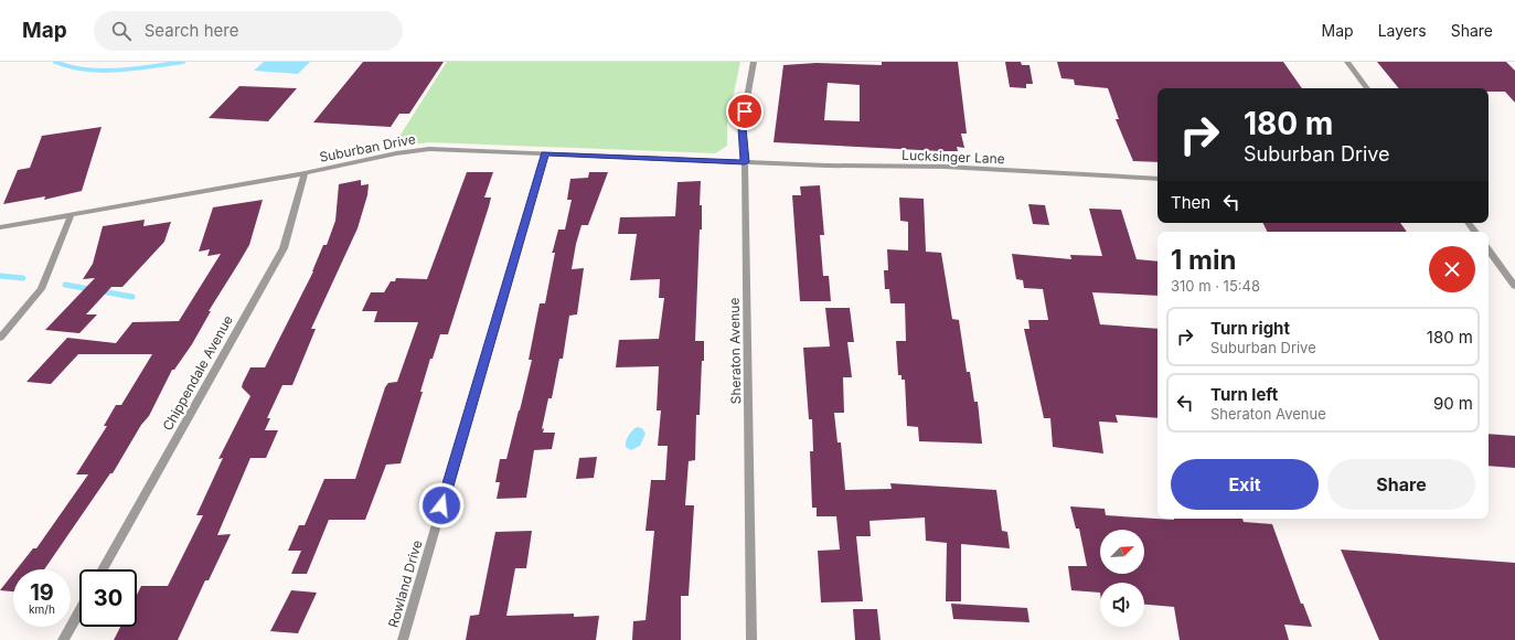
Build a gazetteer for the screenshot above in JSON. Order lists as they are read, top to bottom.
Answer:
{
  "streets": {
    "street": [
      "Suburban Drive",
      "Lucksinger Lane",
      "Sheraton Avenue",
      "Chippendale Avenue",
      "Rowland Drive"
    ]
  },
  "crossings": [
    ["Suburban Drive", "Lucksinger Lane"],
    ["Suburban Drive", "Sheraton Avenue"],
    ["Suburban Drive", "Chippendale Avenue"],
    ["Suburban Drive", "Rowland Drive"],
    ["Lucksinger Lane", "Sheraton Avenue"]
  ],
  "north": "top right",
  "page": {
    "header": "Map",
    "search": "Search here",
    "nav": ["Map", "Layers", "Share"],
    "turn": ["180 m", "Suburban Drive"],
    "then": "Then",
    "heading": ["1 min", "310 m · 15:48"],
    "list": [
      {
        "name": "Turn right",
        "note": "Suburban Drive",
        "value": "180 m"
      },
      {
        "name": "Turn left",
        "note": "Sheraton Avenue",
        "value": "90 m"
      }
    ],
    "buttons": ["Exit", "Share"],
    "speed": "19 km/h",
    "limit": "30"
  }
}
